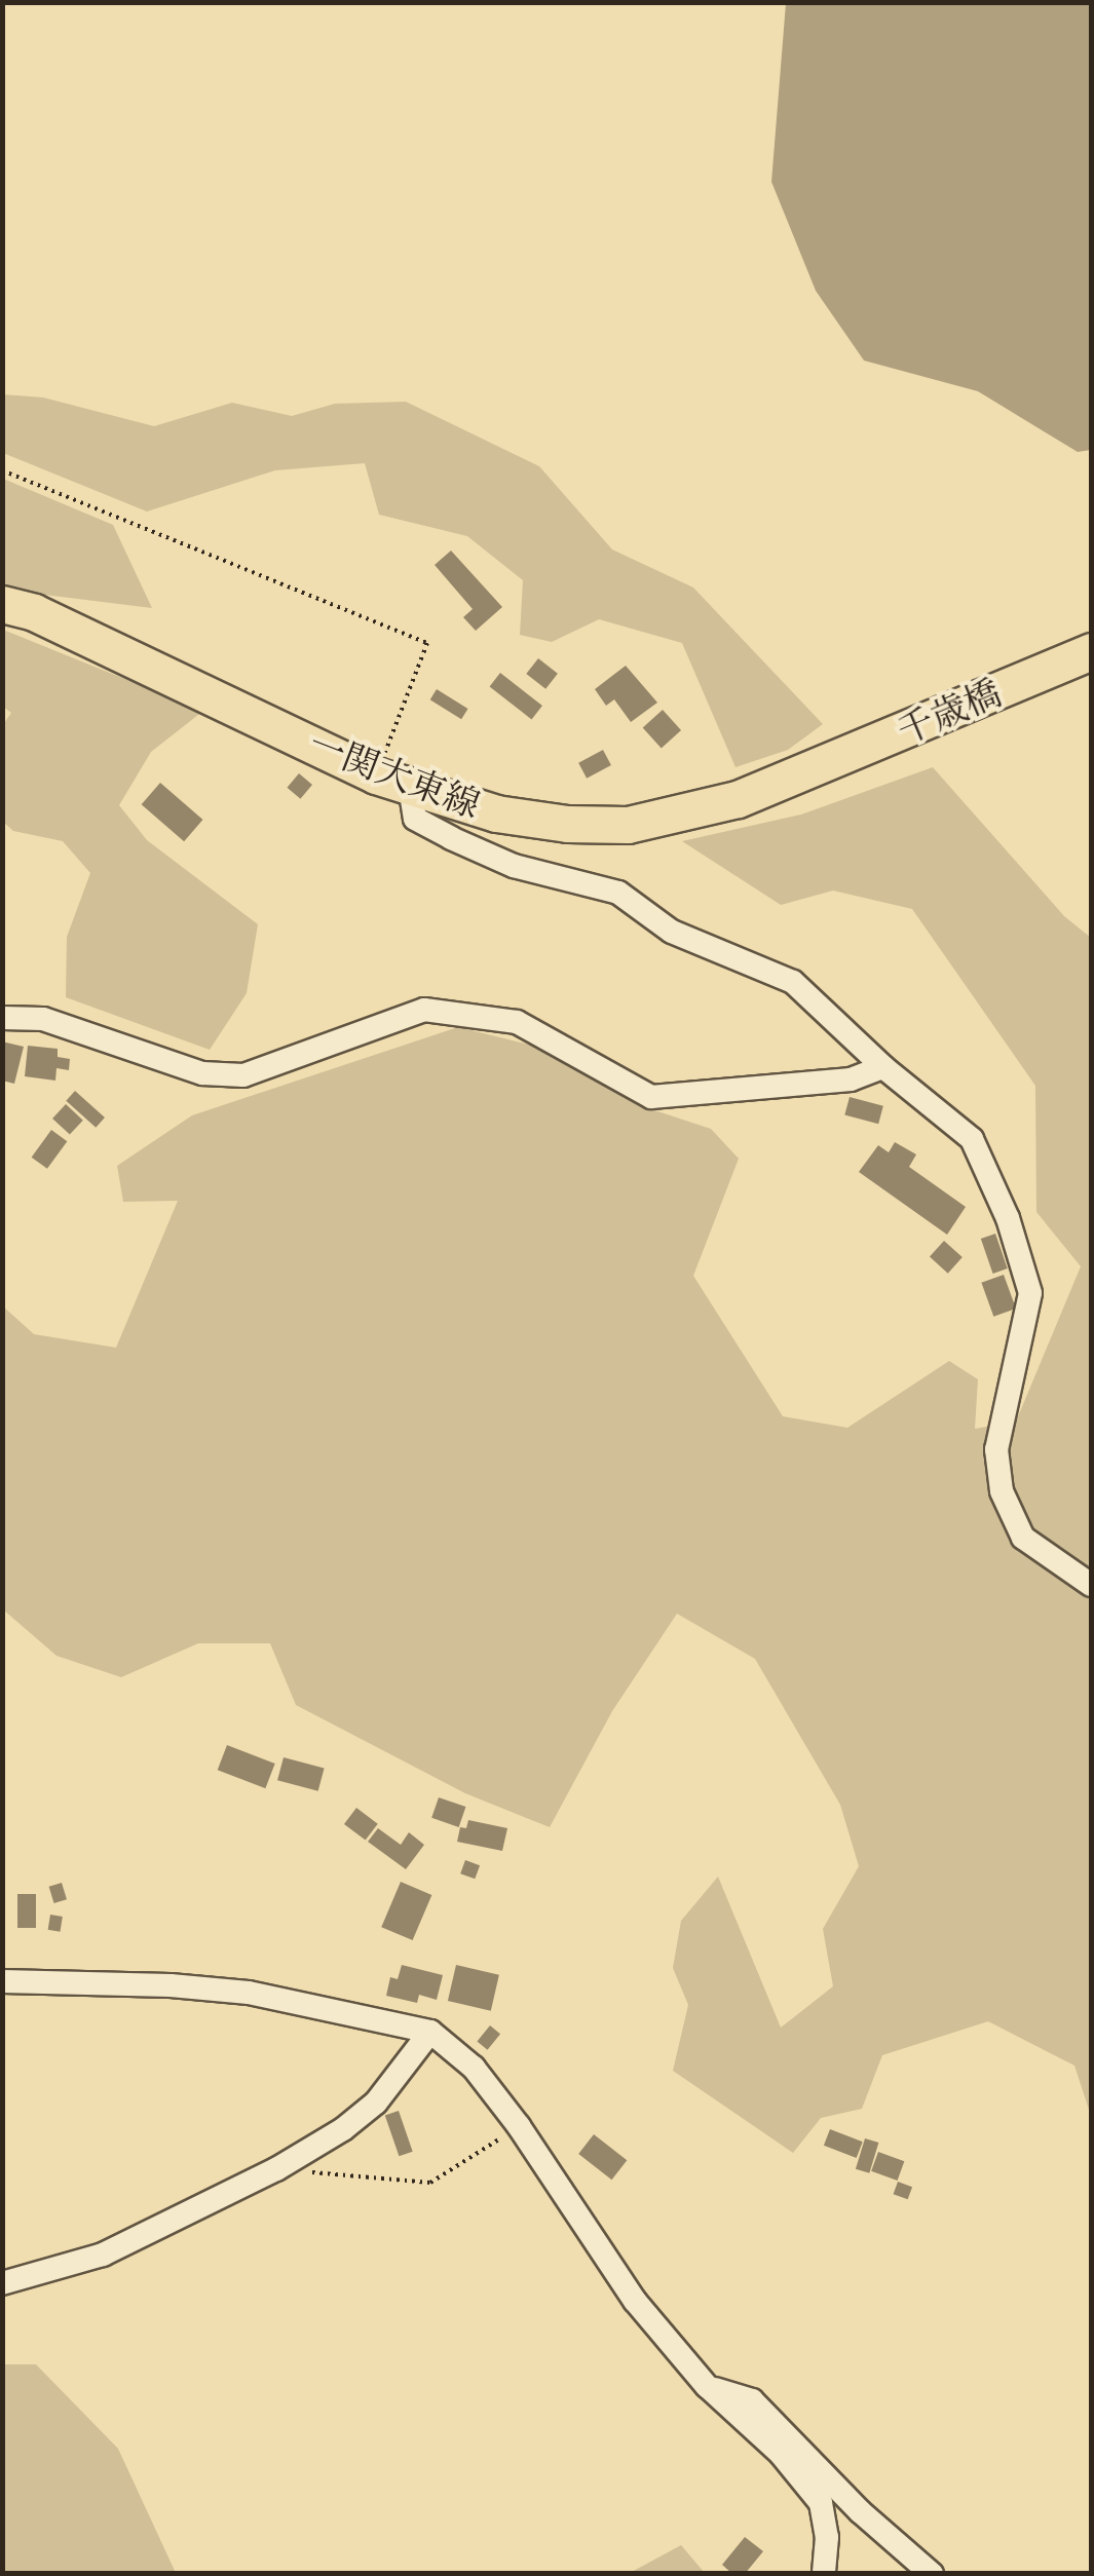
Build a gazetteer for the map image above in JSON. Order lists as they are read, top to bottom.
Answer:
{
  "streets": {
    "main road": ["千歳橋", "一関大東線"]
  },
  "crossings": [
    ["千歳橋", "一関大東線"]
  ]
}
